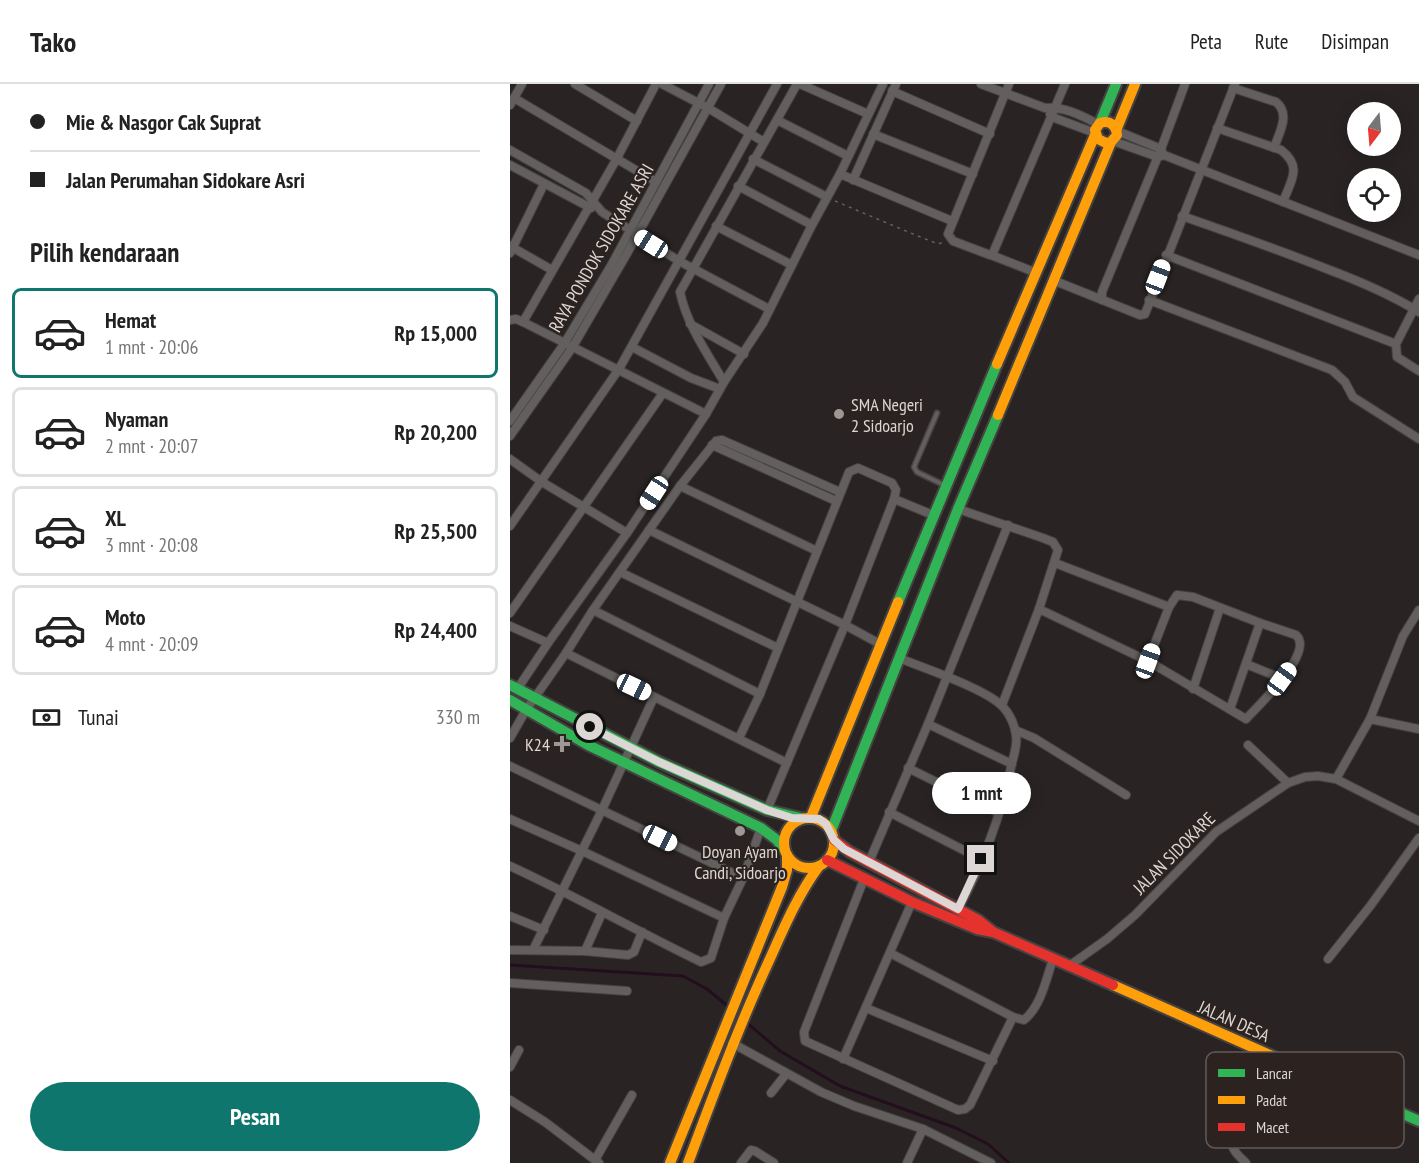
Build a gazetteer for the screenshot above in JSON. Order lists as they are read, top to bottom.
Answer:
{
  "streets": {
    "main road": ["JALAN DESA"],
    "street": ["RAYA PONDOK SIDOKARE ASRI", "JALAN SIDOKARE"]
  },
  "crossings": [
    ["JALAN SIDOKARE", "JALAN DESA"]
  ],
  "places": {
    "other": ["SMA Negeri 2 Sidoarjo", "Doyan Ayam Candi, Sidoarjo"],
    "health": ["K24"]
  },
  "legend": ["Lancar", "Padat", "Macet"],
  "north": "bottom",
  "page": {
    "header": "Tako",
    "nav": ["Peta", "Rute", "Disimpan"],
    "banner": ["Mie & Nasgor Cak Suprat", "Jalan Perumahan Sidokare Asri"],
    "heading": "Pilih kendaraan",
    "list": [
      {
        "name": "Hemat",
        "note": "1 mnt · 20:06",
        "value": "Rp 15,000"
      },
      {
        "name": "Nyaman",
        "note": "2 mnt · 20:07",
        "value": "Rp 20,200"
      },
      {
        "name": "XL",
        "note": "3 mnt · 20:08",
        "value": "Rp 25,500"
      },
      {
        "name": "Moto",
        "note": "4 mnt · 20:09",
        "value": "Rp 24,400"
      }
    ],
    "pay": ["Tunai", "330 m"],
    "bubble": "1 mnt",
    "buttons": "Pesan"
  }
}
